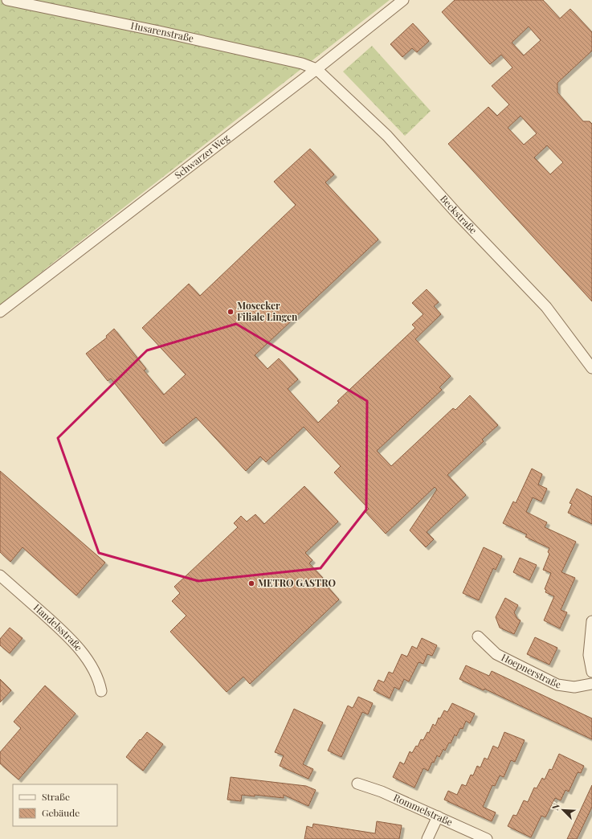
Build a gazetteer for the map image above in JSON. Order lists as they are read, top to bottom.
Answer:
{
  "streets": {
    "street": [
      "Husarenstraße",
      "Schwarzer Weg",
      "Beckstraße",
      "Handelsstraße",
      "Hoepnerstraße",
      "Rommelstraße"
    ]
  },
  "crossings": [
    ["Husarenstraße", "Schwarzer Weg"],
    ["Husarenstraße", "Beckstraße"],
    ["Schwarzer Weg", "Beckstraße"]
  ],
  "places": ["Mosecker Filiale Lingen", "METRO GASTRO"],
  "legend": ["Straße", "Gebäude"],
  "north": "top left"
}
